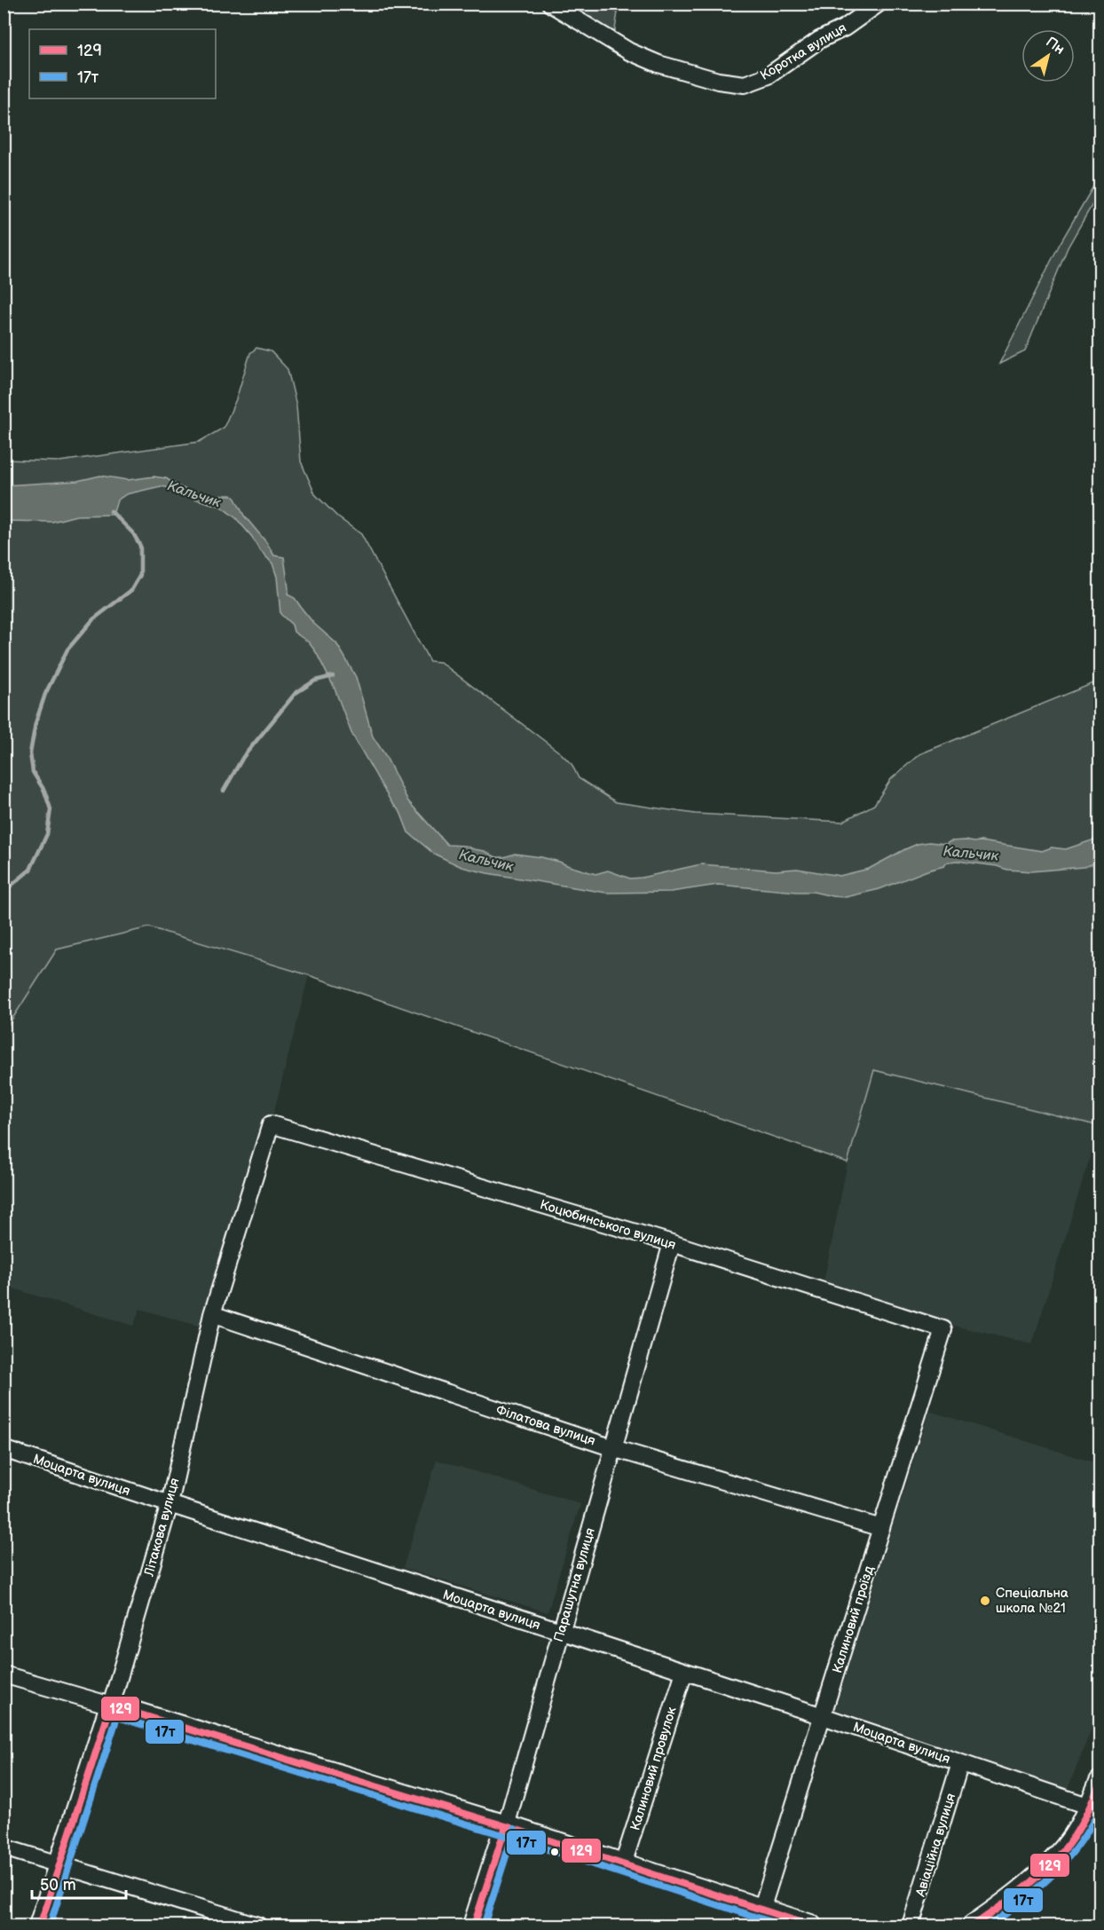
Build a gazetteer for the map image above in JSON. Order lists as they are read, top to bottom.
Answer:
{
  "streets": {
    "main road": ["Літакова вулиця", "Парашутна вулиця"],
    "street": [
      "Коротка вулиця",
      "Коцюбинського вулиця",
      "Філатова вулиця",
      "Моцарта вулиця",
      "Калиновий проїзд",
      "Калиновий провулок",
      "Авіаційна вулиця"
    ]
  },
  "crossings": [
    ["Коцюбинського вулиця", "Літакова вулиця"],
    ["Коцюбинського вулиця", "Парашутна вулиця"],
    ["Коцюбинського вулиця", "Калиновий проїзд"],
    ["Філатова вулиця", "Літакова вулиця"],
    ["Філатова вулиця", "Парашутна вулиця"],
    ["Філатова вулиця", "Калиновий проїзд"],
    ["Моцарта вулиця", "Літакова вулиця"],
    ["Моцарта вулиця", "Парашутна вулиця"],
    ["Моцарта вулиця", "Калиновий проїзд"],
    ["Моцарта вулиця", "Калиновий провулок"],
    ["Моцарта вулиця", "Авіаційна вулиця"]
  ],
  "water": ["Кальчик"],
  "places": ["Спеціальна школа №21"],
  "lines": ["transit line 129", "transit line 17т"],
  "legend": ["129", "17т"],
  "scale_bar": "50 m",
  "north": "top right"
}
